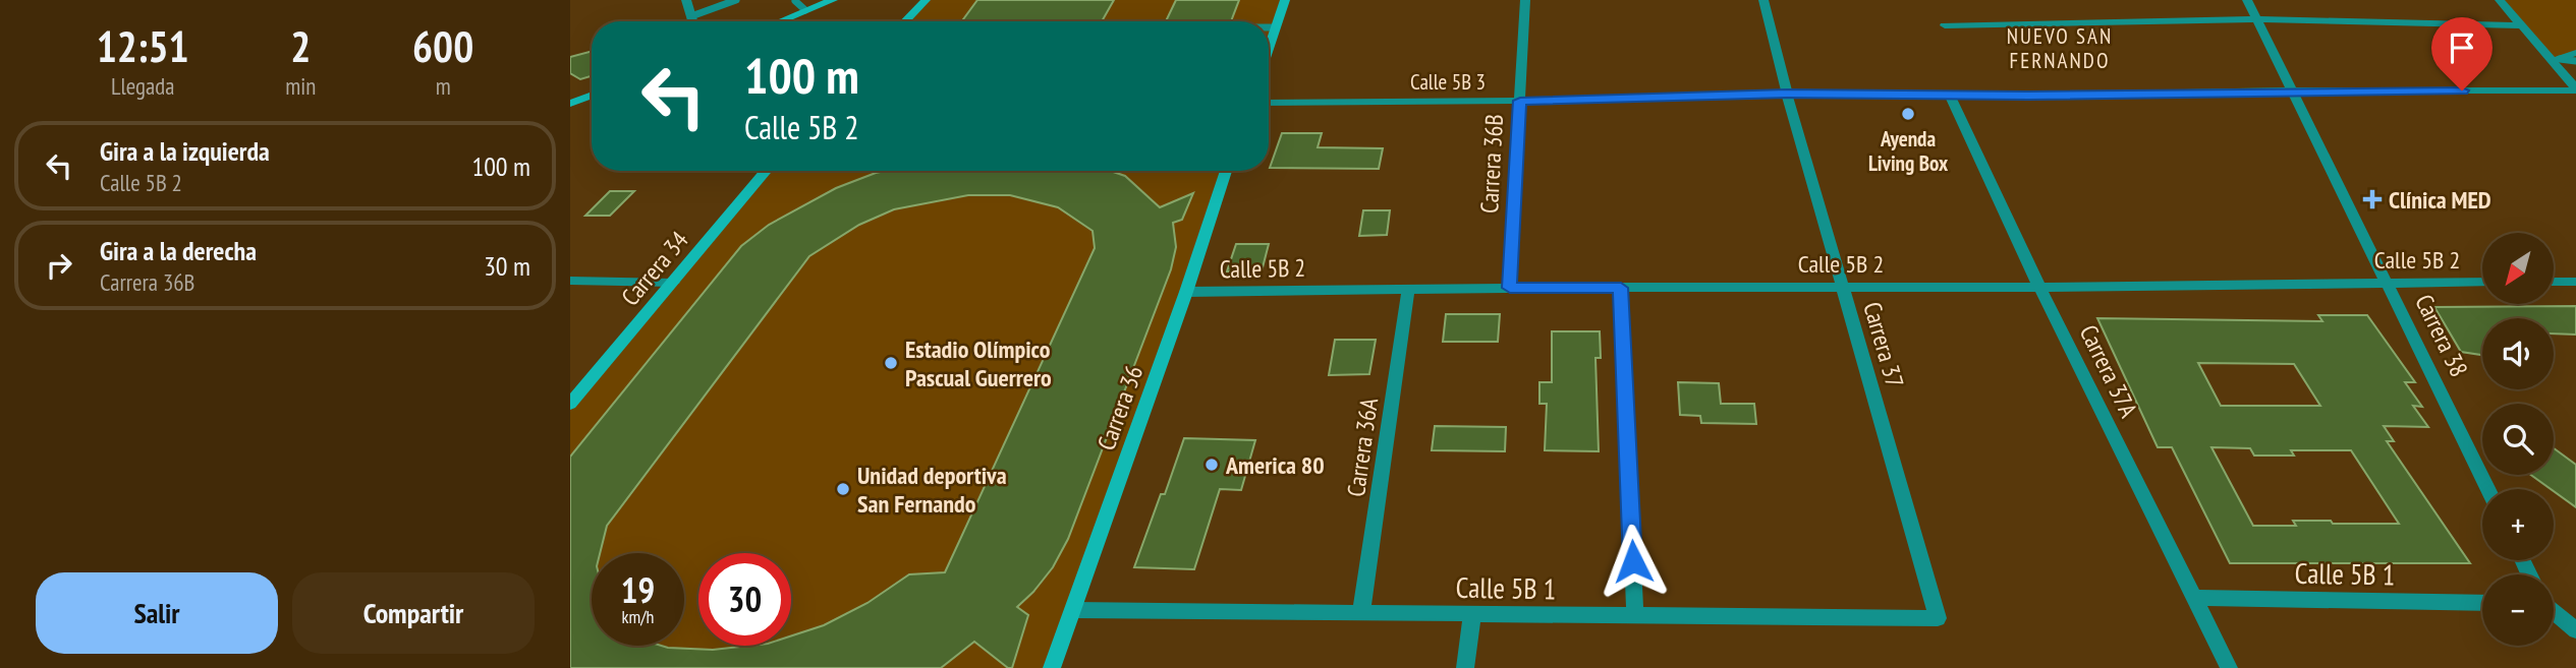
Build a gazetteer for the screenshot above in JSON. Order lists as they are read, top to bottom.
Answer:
{
  "streets": {
    "street": [
      "Calle 5B 3",
      "Carrera 36B",
      "Calle 5B 2",
      "Carrera 34",
      "Carrera 38",
      "Carrera 37",
      "Carrera 37A",
      "Carrera 36",
      "Carrera 36A",
      "Calle 5B 1"
    ]
  },
  "crossings": [
    ["Calle 5B 3", "Carrera 36B"],
    ["Calle 5B 3", "Carrera 38"],
    ["Calle 5B 3", "Carrera 37"],
    ["Calle 5B 3", "Carrera 37A"],
    ["Carrera 36B", "Calle 5B 2"],
    ["Calle 5B 2", "Carrera 38"],
    ["Calle 5B 2", "Carrera 37"],
    ["Calle 5B 2", "Carrera 37A"],
    ["Calle 5B 2", "Carrera 36"],
    ["Calle 5B 2", "Carrera 36A"],
    ["Carrera 37", "Calle 5B 1"],
    ["Carrera 37A", "Calle 5B 1"],
    ["Carrera 36", "Calle 5B 1"],
    ["Carrera 36A", "Calle 5B 1"]
  ],
  "districts": ["NUEVO SAN FERNANDO"],
  "places": {
    "other": [
      "Ayenda Living Box",
      "Estadio Olímpico Pascual Guerrero",
      "America 80",
      "Unidad deportiva San Fernando"
    ],
    "health": ["Clínica MED"]
  },
  "north": "bottom left",
  "page": {
    "eta": [
      "12:51",
      "Llegada",
      "2",
      "min",
      "600",
      "m"
    ],
    "turn": ["100 m", "Calle 5B 2"],
    "list": [
      {
        "name": "Gira a la izquierda",
        "note": "Calle 5B 2",
        "value": "100 m"
      },
      {
        "name": "Gira a la derecha",
        "note": "Carrera 36B",
        "value": "30 m"
      }
    ],
    "map_buttons": ["+", "−"],
    "speed": "19 km/h",
    "limit": "30",
    "buttons": ["Salir", "Compartir"]
  }
}
